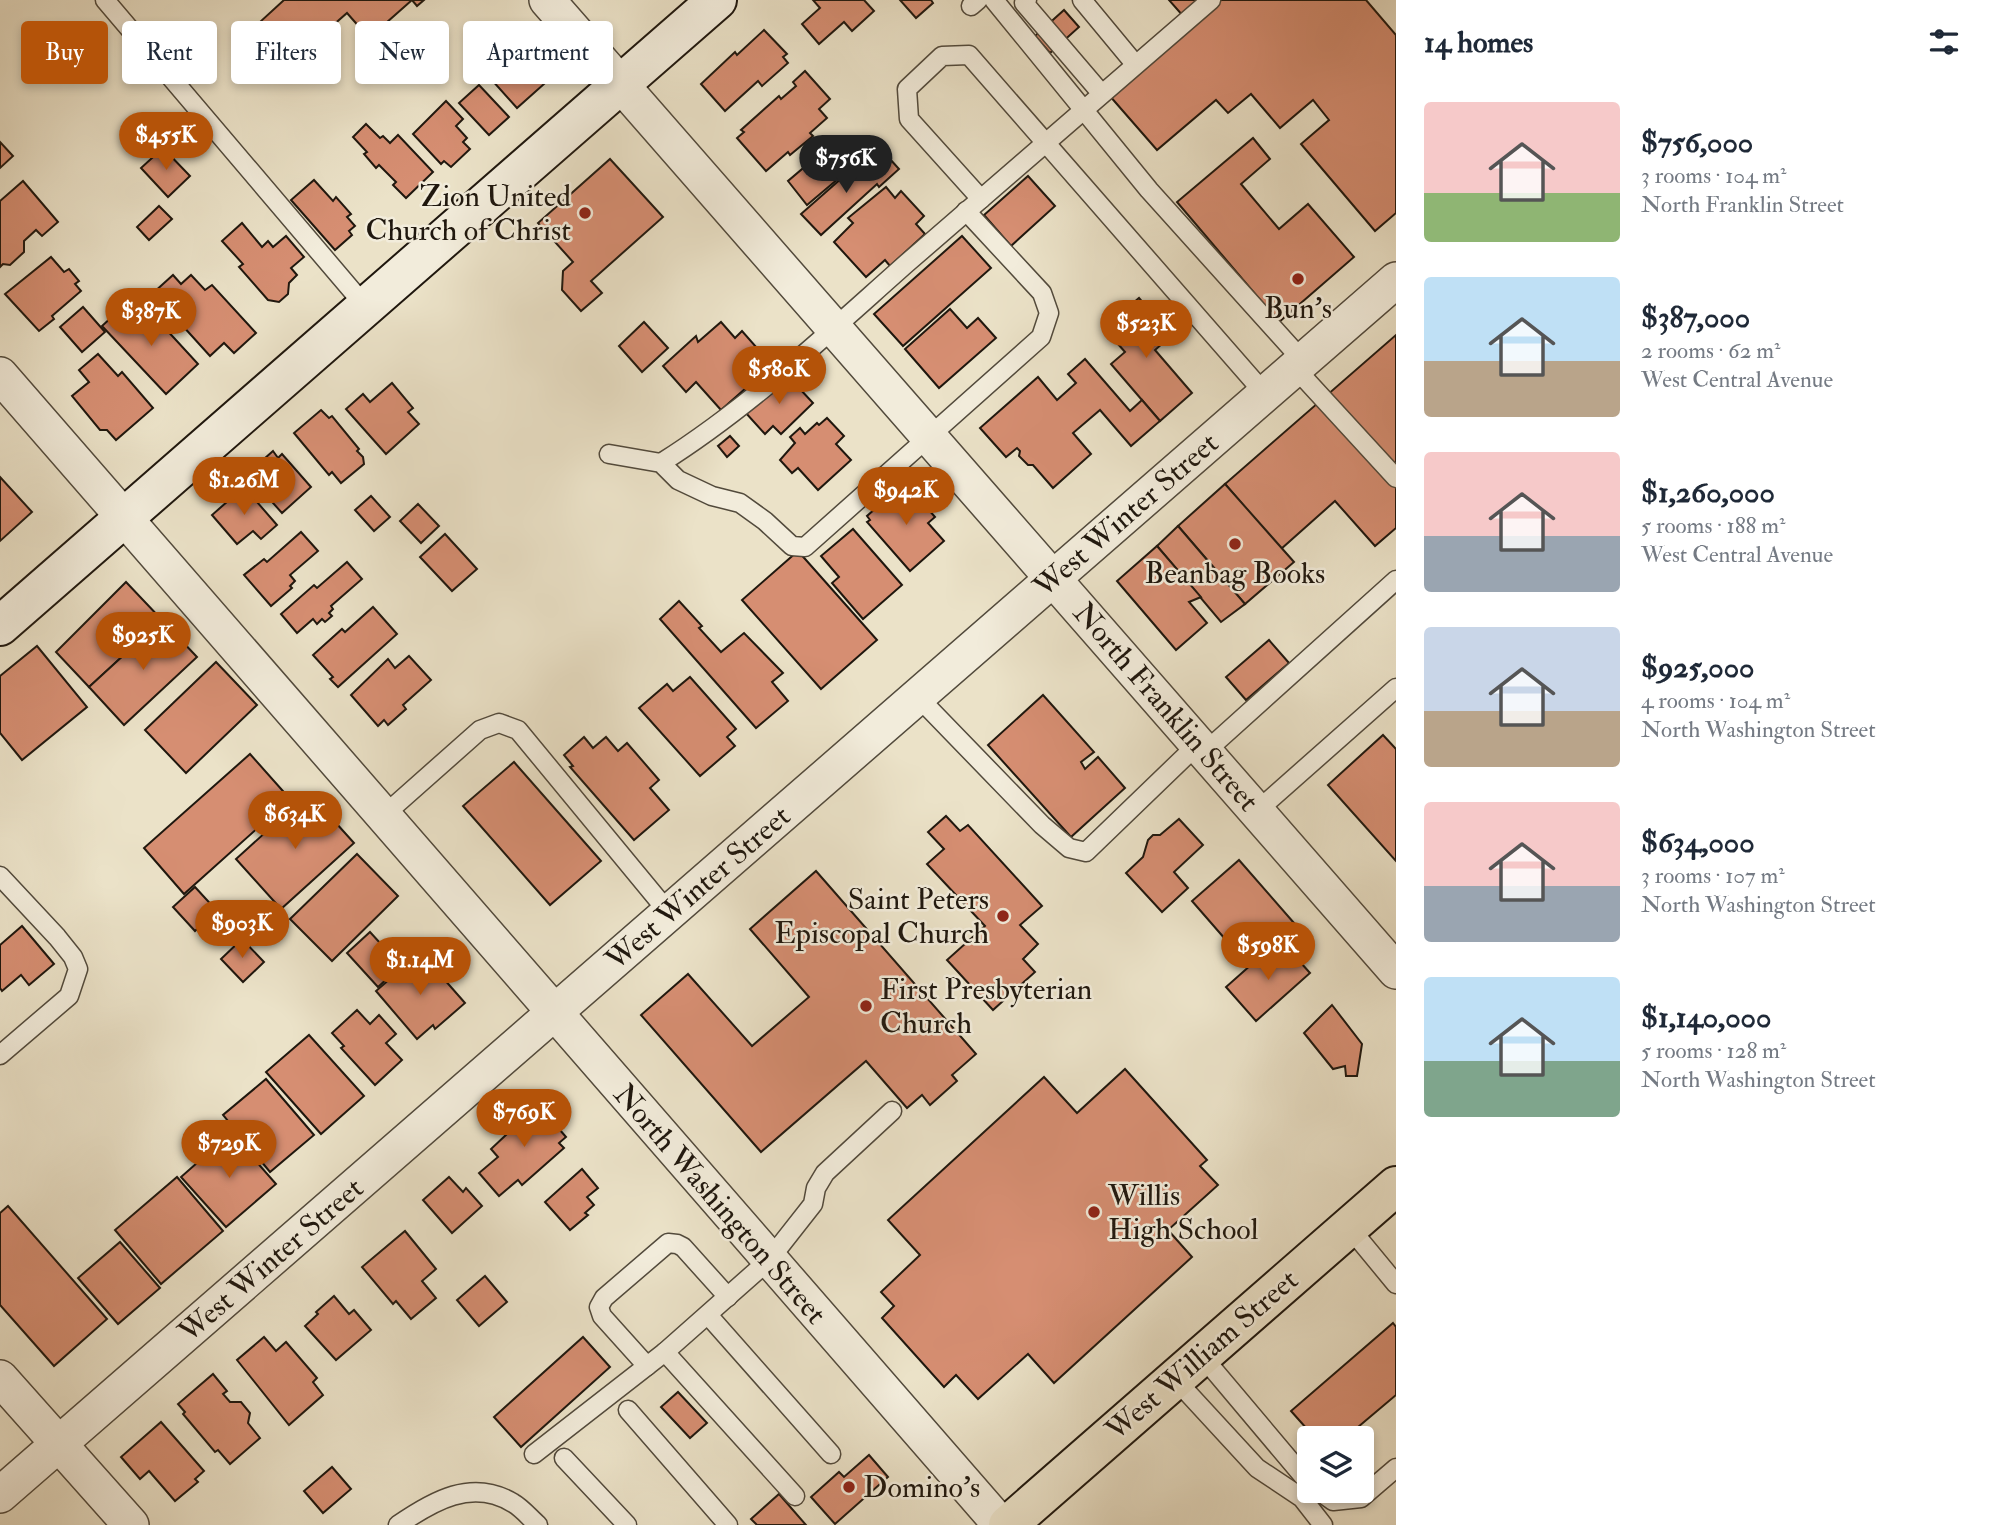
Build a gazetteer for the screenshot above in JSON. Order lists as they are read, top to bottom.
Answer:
{
  "streets": {
    "highway": ["West William Street"],
    "street": ["West Winter Street", "North Franklin Street", "North Washington Street"]
  },
  "crossings": [
    ["West Winter Street", "North Franklin Street"],
    ["West Winter Street", "North Washington Street"]
  ],
  "places": [
    "Zion United Church of Christ",
    "Bun's",
    "Beanbag Books",
    "Saint Peters Episcopal Church",
    "First Presbyterian Church",
    "Willis High School",
    "Domino's"
  ],
  "page": {
    "heading": "14 homes",
    "chip": [
      "Buy",
      "Rent",
      "Filters",
      "New",
      "Apartment"
    ],
    "list": [
      {
        "name": "$756,000",
        "note": "3 rooms · 104 m² · North Franklin Street"
      },
      {
        "name": "$387,000",
        "note": "2 rooms · 62 m² · West Central Avenue"
      },
      {
        "name": "$1,260,000",
        "note": "5 rooms · 188 m² · West Central Avenue"
      },
      {
        "name": "$925,000",
        "note": "4 rooms · 104 m² · North Washington Street"
      },
      {
        "name": "$634,000",
        "note": "3 rooms · 107 m² · North Washington Street"
      },
      {
        "name": "$1,140,000",
        "note": "5 rooms · 128 m² · North Washington Street"
      }
    ],
    "price": [
      "$455K",
      "$756K",
      "$387K",
      "$523K",
      "$580K",
      "$1.26M",
      "$942K",
      "$925K",
      "$634K",
      "$903K",
      "$598K",
      "$1.14M",
      "$769K",
      "$729K"
    ]
  }
}
